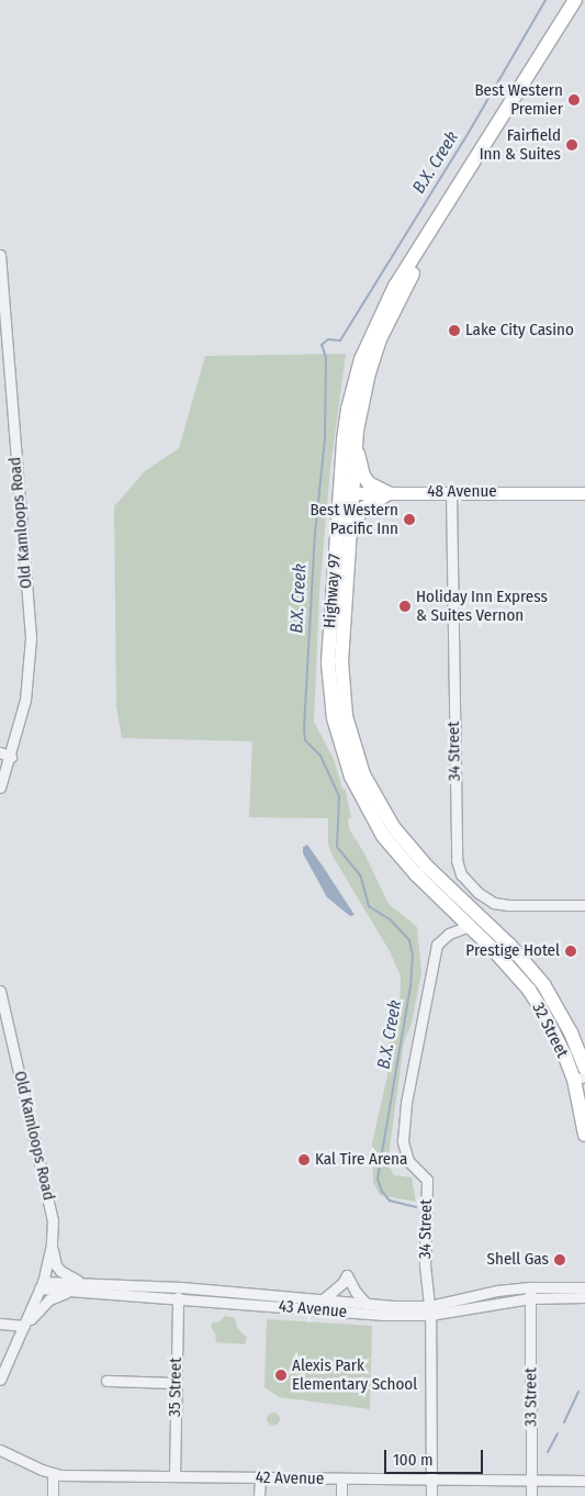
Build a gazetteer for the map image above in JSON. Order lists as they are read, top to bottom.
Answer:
{
  "streets": {
    "highway": ["Highway 97", "32 Street"],
    "main road": ["48 Avenue"],
    "street": [
      "Old Kamloops Road",
      "34 Street",
      "43 Avenue",
      "35 Street",
      "33 Street",
      "42 Avenue"
    ]
  },
  "crossings": [
    ["48 Avenue", "Highway 97"],
    ["48 Avenue", "34 Street"],
    ["Old Kamloops Road", "43 Avenue"],
    ["Highway 97", "34 Street"],
    ["Highway 97", "32 Street"],
    ["34 Street", "43 Avenue"],
    ["34 Street", "42 Avenue"],
    ["43 Avenue", "35 Street"],
    ["43 Avenue", "33 Street"],
    ["35 Street", "42 Avenue"],
    ["33 Street", "42 Avenue"]
  ],
  "water": ["B.X. Creek"],
  "places": [
    "Best Western Premier",
    "Fairfield Inn & Suites",
    "Lake City Casino",
    "Best Western Pacific Inn",
    "Holiday Inn Express & Suites Vernon",
    "Prestige Hotel",
    "Kal Tire Arena",
    "Shell Gas",
    "Alexis Park Elementary School"
  ],
  "scale_bar": "100 m"
}
